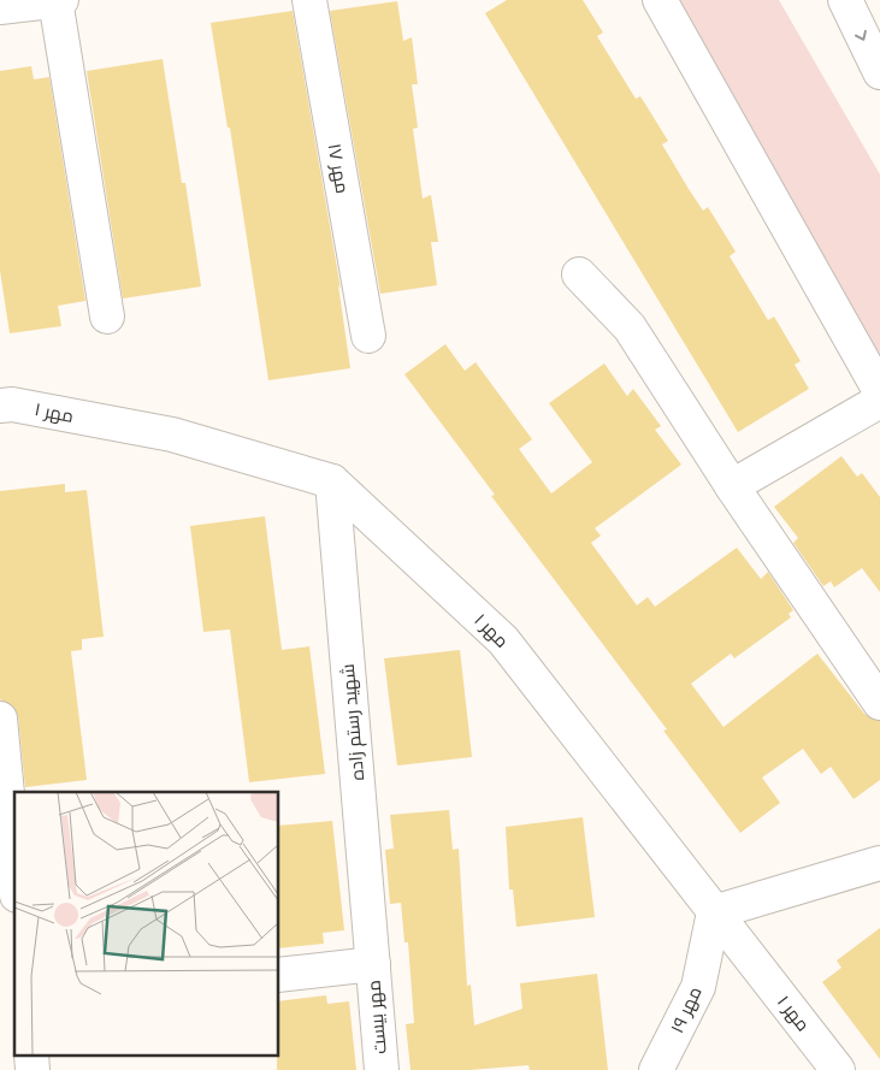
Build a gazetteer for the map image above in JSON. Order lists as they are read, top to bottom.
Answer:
{
  "streets": {
    "street": [
      "مهر ۱۷",
      "مهر ۱",
      "شهید رستم زاده",
      "مهر ۱۹",
      "مهر بیست"
    ]
  },
  "crossings": [
    ["مهر ۱", "شهید رستم زاده"],
    ["مهر ۱", "مهر ۱۹"],
    ["شهید رستم زاده", "مهر بیست"]
  ]
}
